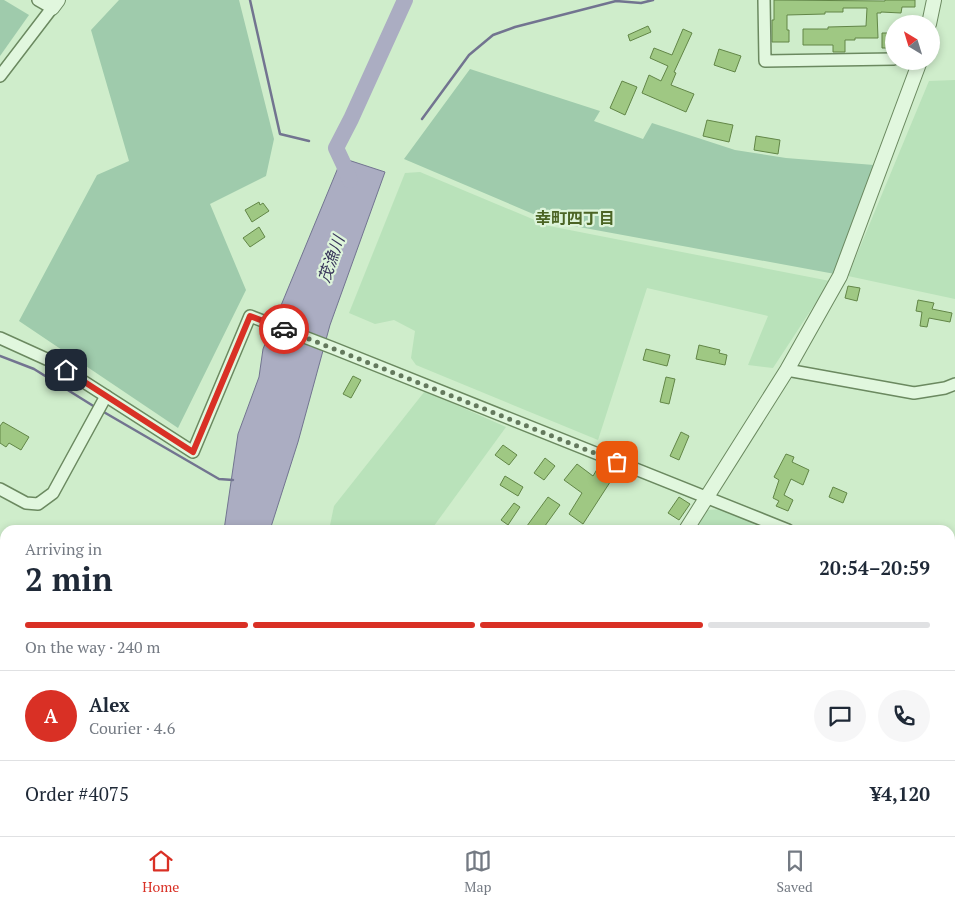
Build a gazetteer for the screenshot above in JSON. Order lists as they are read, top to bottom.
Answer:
{
  "districts": ["幸町四丁目"],
  "water": ["茂漁川"],
  "north": "top left",
  "page": {
    "heading": ["2 min", "Arriving in", "20:54–20:59"],
    "panel": [
      "Alex",
      "Courier · 4.6",
      "Order #4075",
      "¥4,120"
    ],
    "bar": "On the way · 240 m",
    "round": "A",
    "tabs": ["Home", "Map", "Saved"]
  }
}
